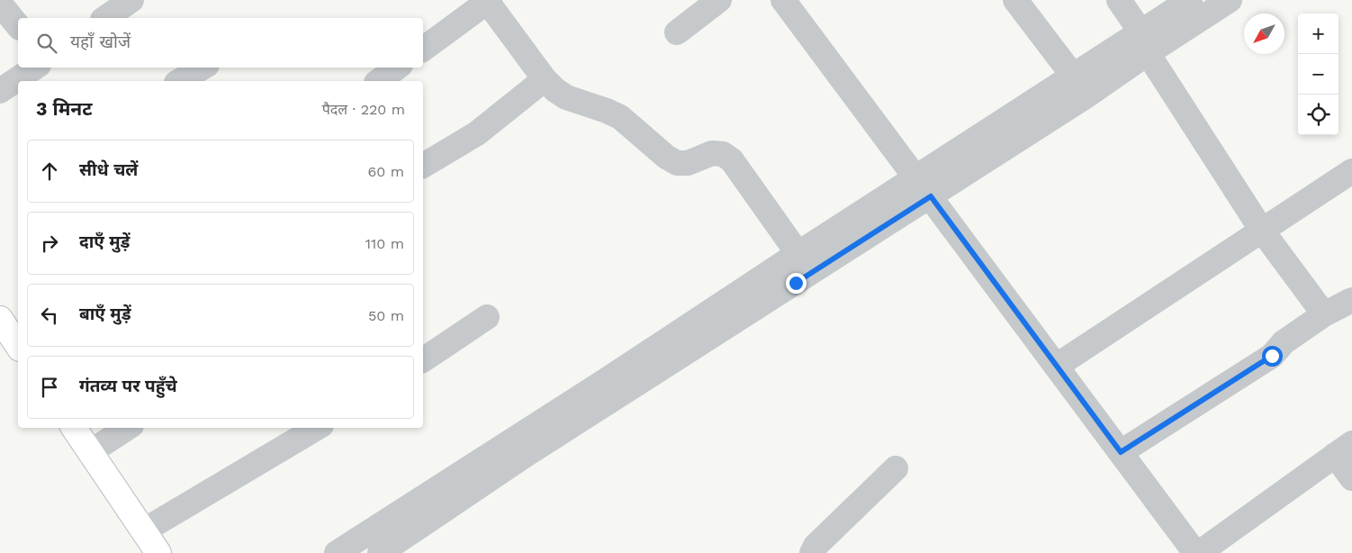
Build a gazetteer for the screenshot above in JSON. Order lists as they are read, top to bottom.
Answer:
{
  "north": "bottom left",
  "page": {
    "map_buttons": ["+", "−"],
    "search": "यहाँ खोजें",
    "heading": ["3 मिनट", "पैदल · 220 m"],
    "list": [
      ["सीधे चलें", "60 m"],
      ["दाएँ मुड़ें", "110 m"],
      ["बाएँ मुड़ें", "50 m"],
      "गंतव्य पर पहुँचे"
    ]
  }
}
